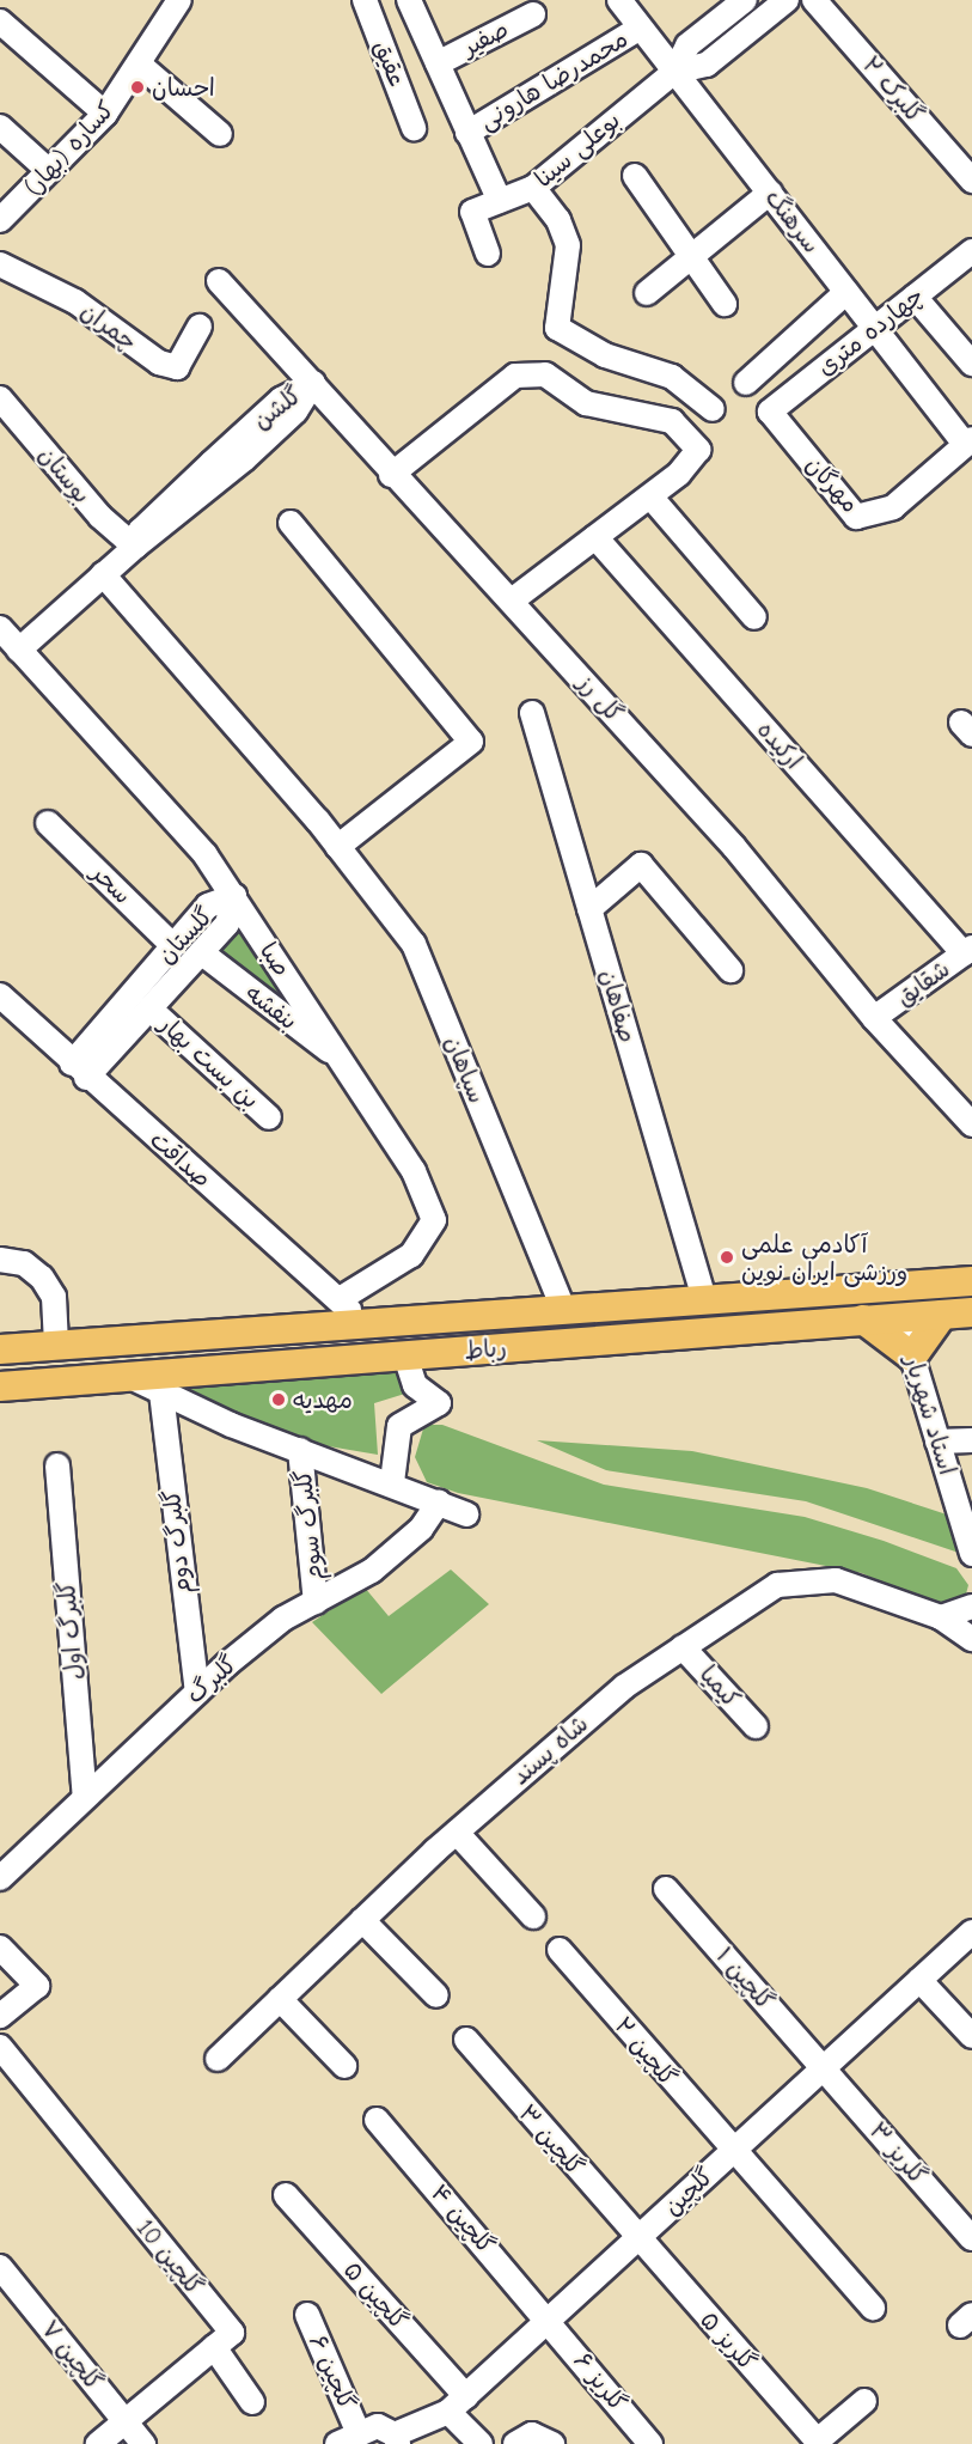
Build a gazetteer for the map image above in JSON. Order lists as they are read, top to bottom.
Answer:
{
  "streets": {
    "main road": ["رباط"],
    "street": [
      "صفیر",
      "عقیق",
      "محمدرضا هارونی",
      "گلبرک ۲",
      "کساره (بهار)",
      "بوعلی سینا",
      "سرهنگ",
      "چمران",
      "چهارده متری",
      "گلشن",
      "بوستان",
      "مهرگان",
      "گل رز",
      "ارکیده",
      "سحر",
      "گلستان",
      "صبا",
      "شقایق",
      "صفاهان",
      "بنفشه",
      "بن بست بهار",
      "سپاهان",
      "صداقت",
      "استاد شهریار",
      "گلبرگ سوم",
      "گلبرگ دوم",
      "گلبرگ اول",
      "گلبرگ",
      "کیمیا",
      "شاه پسند",
      "گلچین ۱",
      "گلچین ۲",
      "گلچین ۳",
      "گلریز ۳",
      "گلچین",
      "گلچین ۴",
      "گلچین 10",
      "گلچین ۵",
      "گلریز ۵",
      "گلچین ۷",
      "گلچین ۶",
      "گلریز ۶"
    ]
  },
  "crossings": [
    ["صفیر", "محمدرضا هارونی"],
    ["محمدرضا هارونی", "بوعلی سینا"],
    ["محمدرضا هارونی", "سرهنگ"],
    ["بوعلی سینا", "سرهنگ"],
    ["سرهنگ", "چهارده متری"],
    ["سرهنگ", "مهرگان"],
    ["چهارده متری", "مهرگان"],
    ["گلشن", "بوستان"],
    ["گلشن", "گل رز"],
    ["گلشن", "صبا"],
    ["گلشن", "سپاهان"],
    ["گل رز", "شقایق"],
    ["ارکیده", "شقایق"],
    ["سحر", "گلستان"],
    ["گلستان", "صبا"],
    ["گلستان", "بنفشه"],
    ["گلستان", "بن بست بهار"],
    ["گلستان", "صداقت"],
    ["صبا", "بنفشه"],
    ["صبا", "صداقت"],
    ["صفاهان", "رباط"],
    ["سپاهان", "رباط"],
    ["صداقت", "رباط"],
    ["رباط", "استاد شهریار"],
    ["گلبرگ سوم", "گلبرگ"],
    ["گلبرگ دوم", "گلبرگ"],
    ["گلبرگ اول", "گلبرگ"],
    ["کیمیا", "شاه پسند"],
    ["گلچین ۱", "گلریز ۳"],
    ["گلچین ۱", "گلچین"],
    ["گلچین ۲", "گلچین"],
    ["گلچین ۳", "گلچین"],
    ["گلچین ۳", "گلریز ۵"],
    ["گلریز ۳", "گلچین"],
    ["گلچین", "گلچین ۴"],
    ["گلچین", "گلچین ۵"],
    ["گلچین", "گلریز ۵"],
    ["گلچین", "گلچین ۶"],
    ["گلچین", "گلریز ۶"],
    ["گلچین ۴", "گلریز ۶"],
    ["گلچین 10", "گلچین ۷"]
  ],
  "places": ["احسان", "آکادمی علمی ورزشی ایران نوین", "مهدیه"]
}
